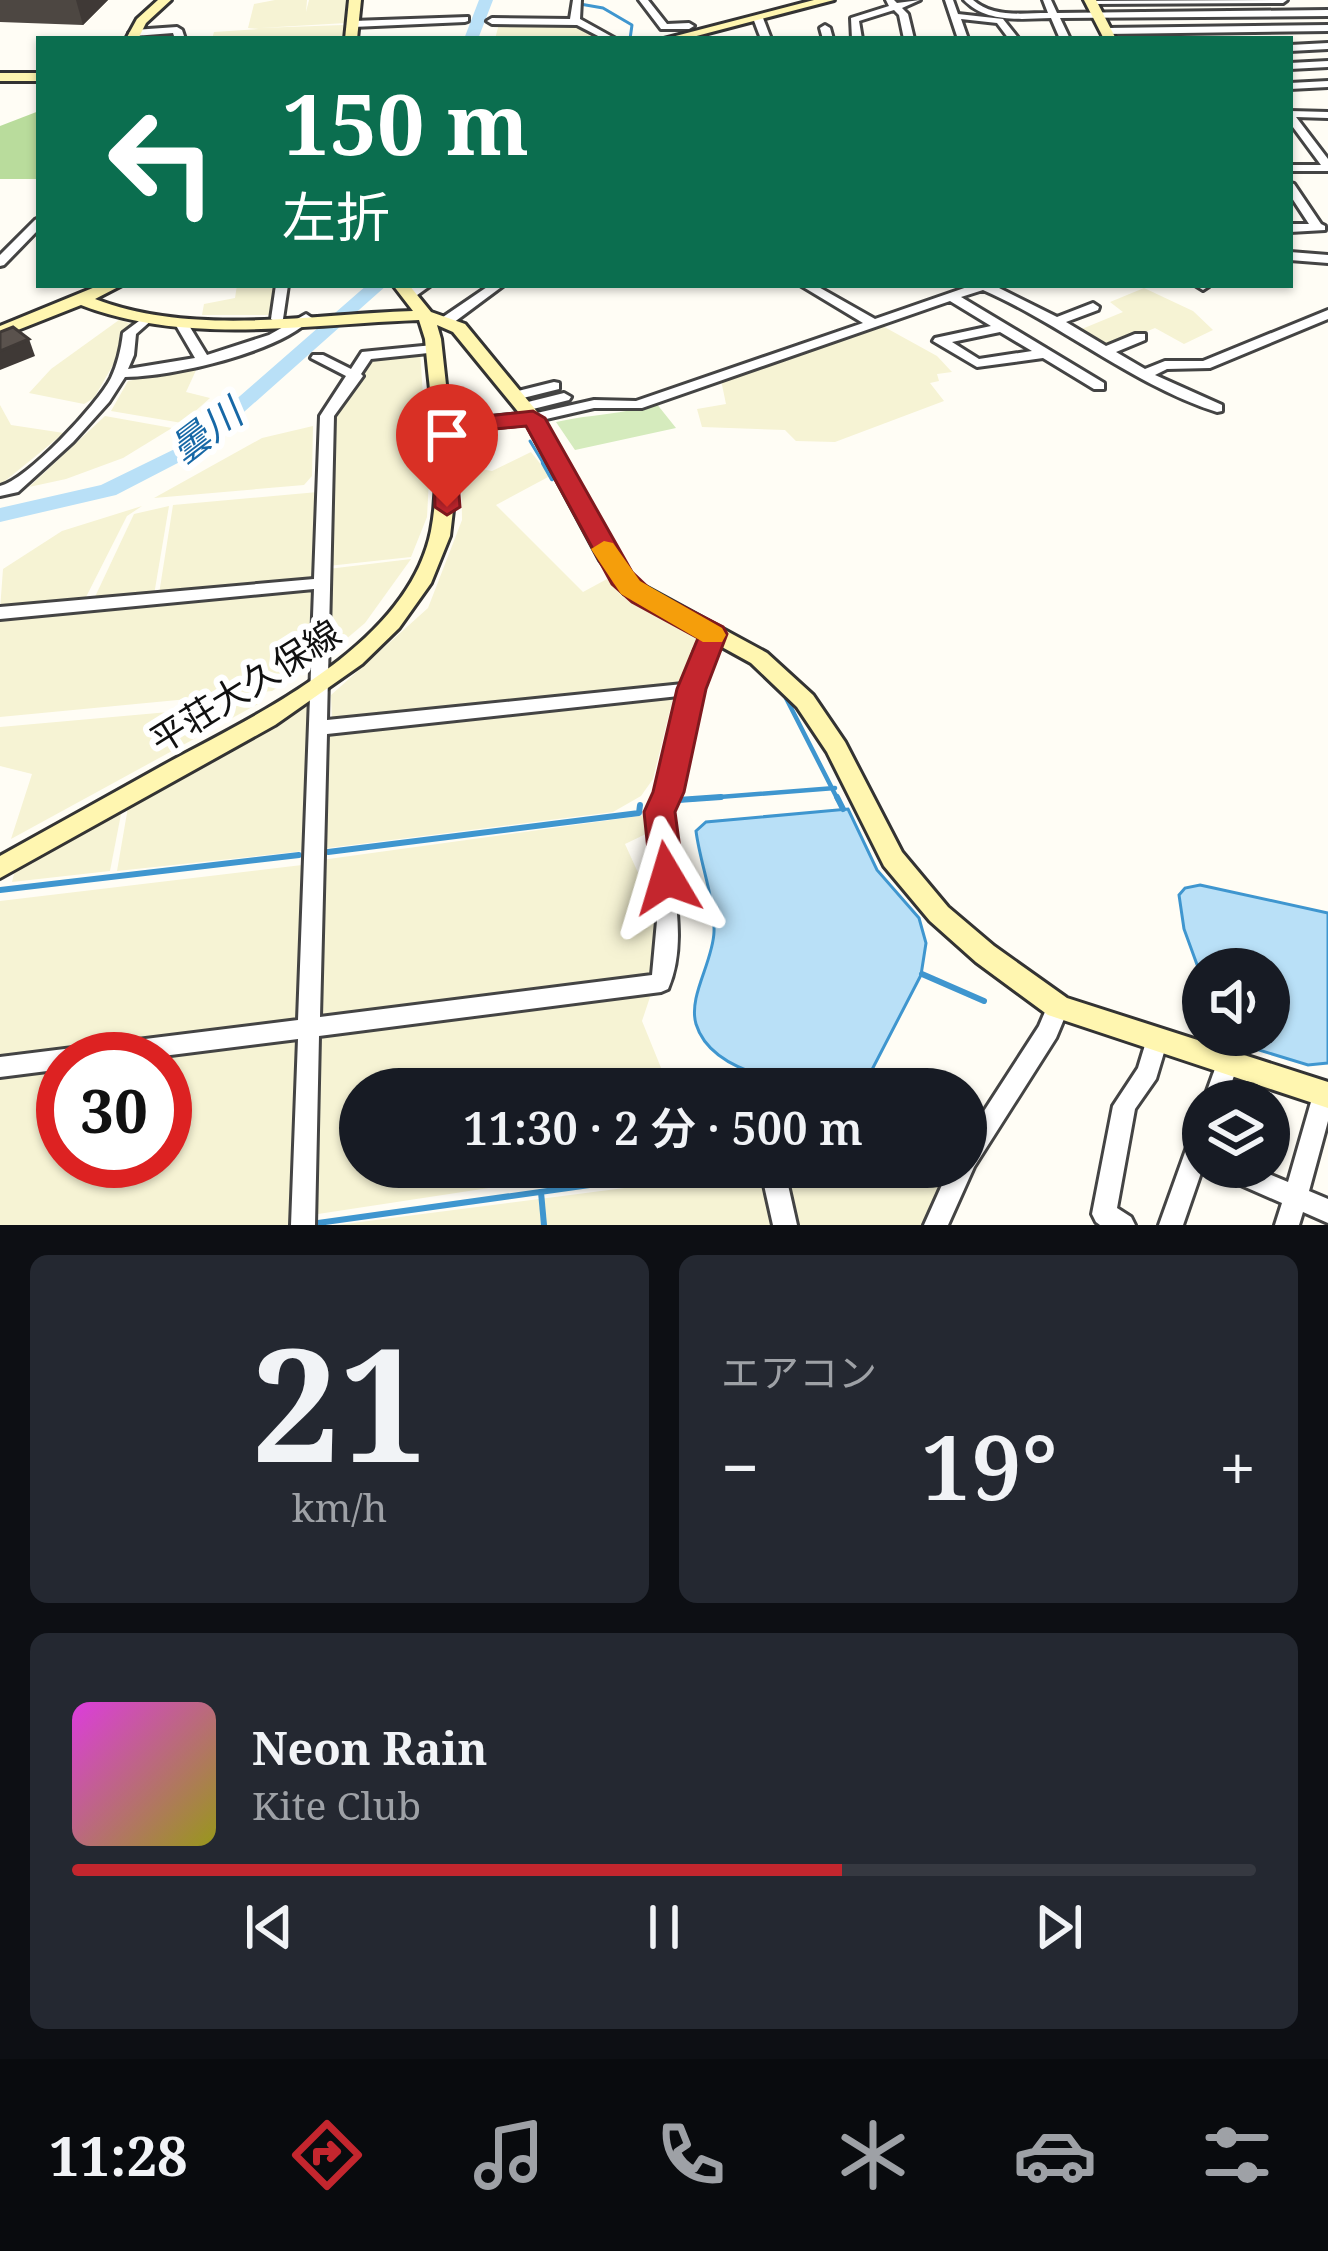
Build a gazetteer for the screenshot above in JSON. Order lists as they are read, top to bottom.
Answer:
{
  "streets": {
    "street": ["平荘大久保線"]
  },
  "water": ["曇川"],
  "page": {
    "turn": ["150 m", "左折"],
    "limit": "30",
    "trip": "11:30 · 2 分 · 500 m",
    "tile": [
      ["21", "km/h"],
      "エアコン"
    ],
    "heat": ["−", "19°", "+"],
    "song": ["Neon Rain", "Kite Club"],
    "tabs": "11:28"
  }
}
